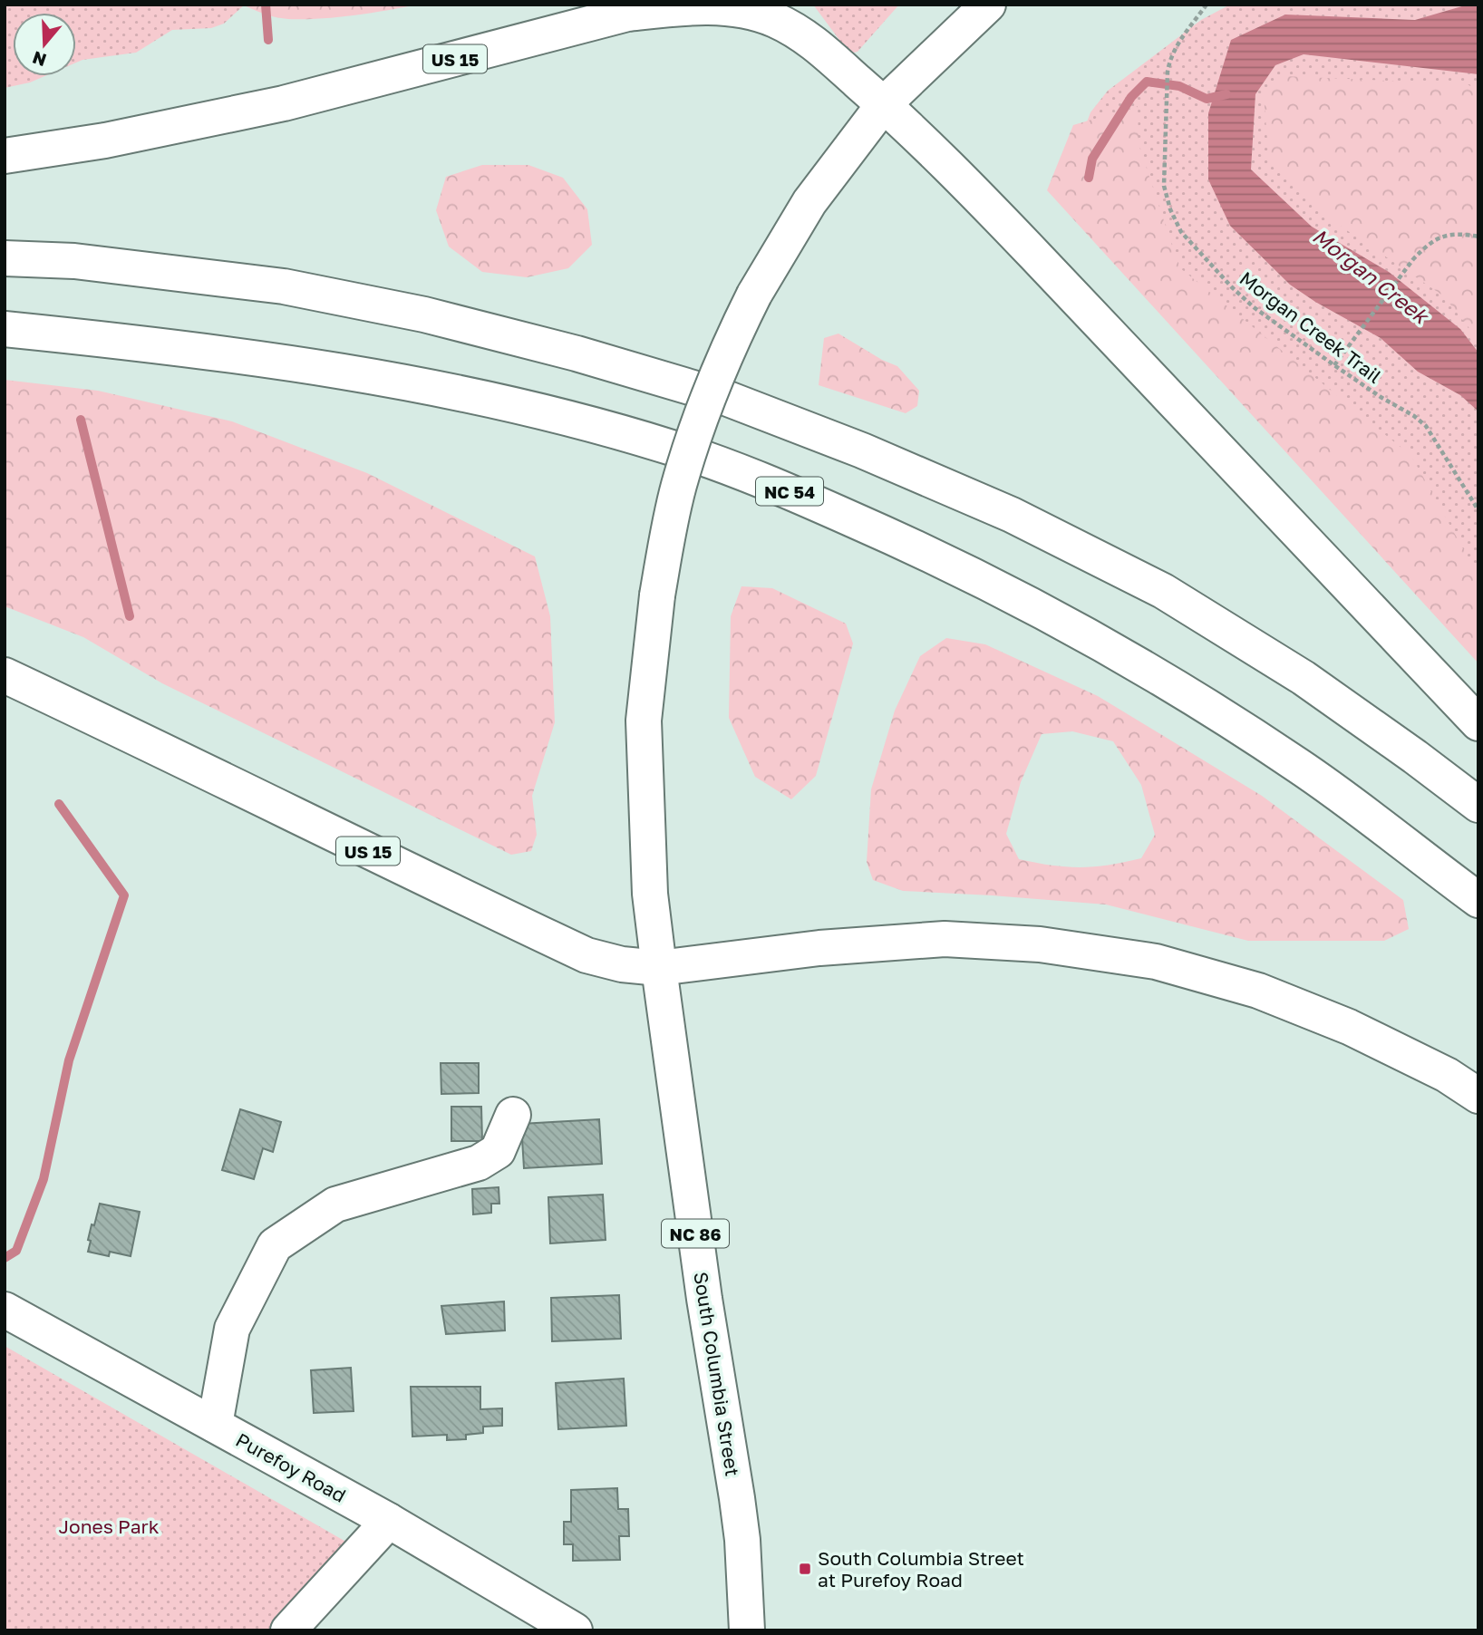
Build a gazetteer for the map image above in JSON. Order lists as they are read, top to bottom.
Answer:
{
  "streets": {
    "main road": [
      "US 15",
      "NC 54",
      "NC 86",
      "South Columbia Street",
      "Purefoy Road"
    ],
    "path": ["Morgan Creek Trail"]
  },
  "crossings": [
    ["US 15", "South Columbia Street"]
  ],
  "water": ["Morgan Creek"],
  "parks": ["Jones Park"],
  "places": {
    "transit": ["South Columbia Street at Purefoy Road"]
  },
  "north": "bottom"
}
